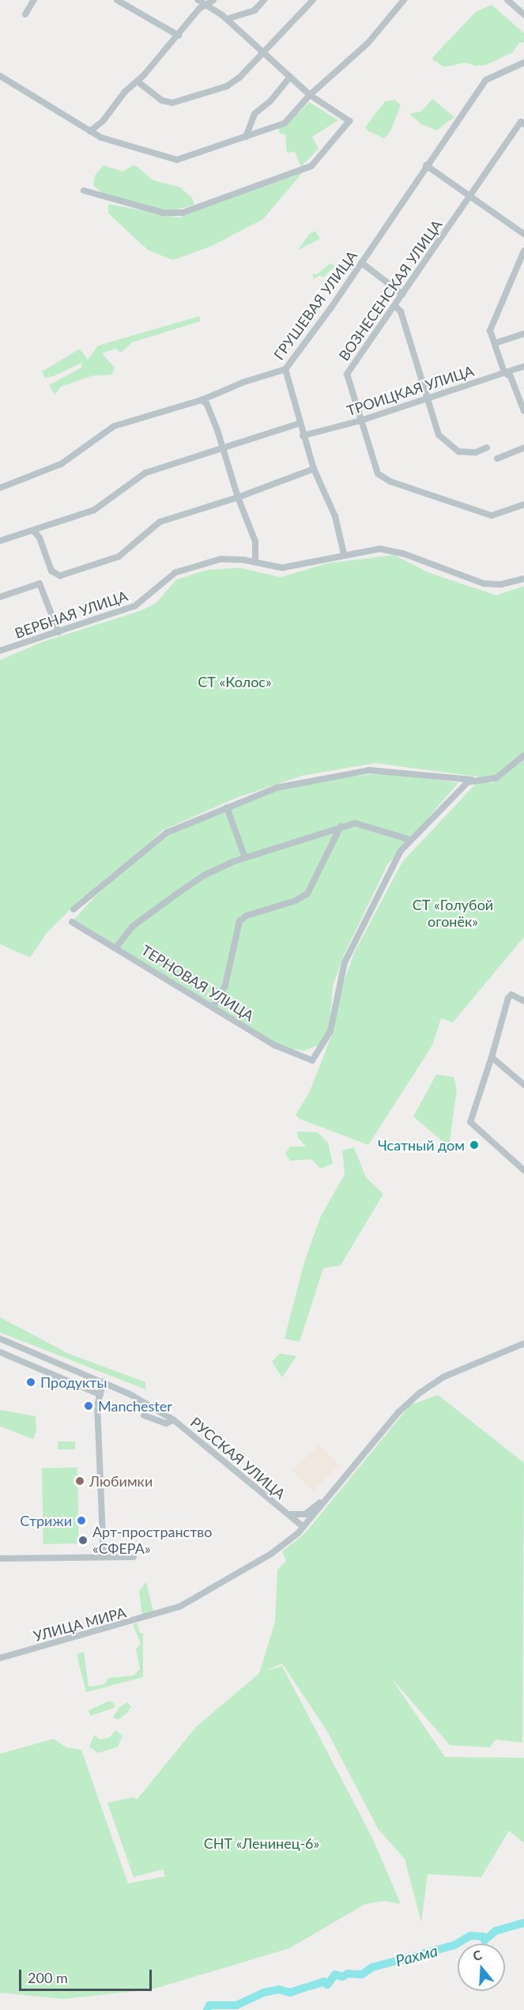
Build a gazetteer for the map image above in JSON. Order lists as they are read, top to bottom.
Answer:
{
  "streets": {
    "street": [
      "ВОЗНЕСЕНСКАЯ УЛИЦА",
      "ГРУШЕВАЯ УЛИЦА",
      "ТРОИЦКАЯ УЛИЦА",
      "ВЕРБНАЯ УЛИЦА",
      "ТЕРНОВАЯ УЛИЦА",
      "РУССКАЯ УЛИЦА",
      "УЛИЦА МИРА"
    ]
  },
  "crossings": [
    ["ВОЗНЕСЕНСКАЯ УЛИЦА", "ТРОИЦКАЯ УЛИЦА"],
    ["РУССКАЯ УЛИЦА", "УЛИЦА МИРА"]
  ],
  "water": ["Рахма"],
  "parks": ["СТ «Колос»", "СТ «Голубой огонёк»", "СНТ «Ленинец-6»"],
  "places": [
    "Чсатный дом",
    "Продукты",
    "Manchester",
    "Любимки",
    "Стрижи",
    "Арт-пространство «СФЕРА»"
  ],
  "scale_bar": "200 m",
  "north": "top"
}
